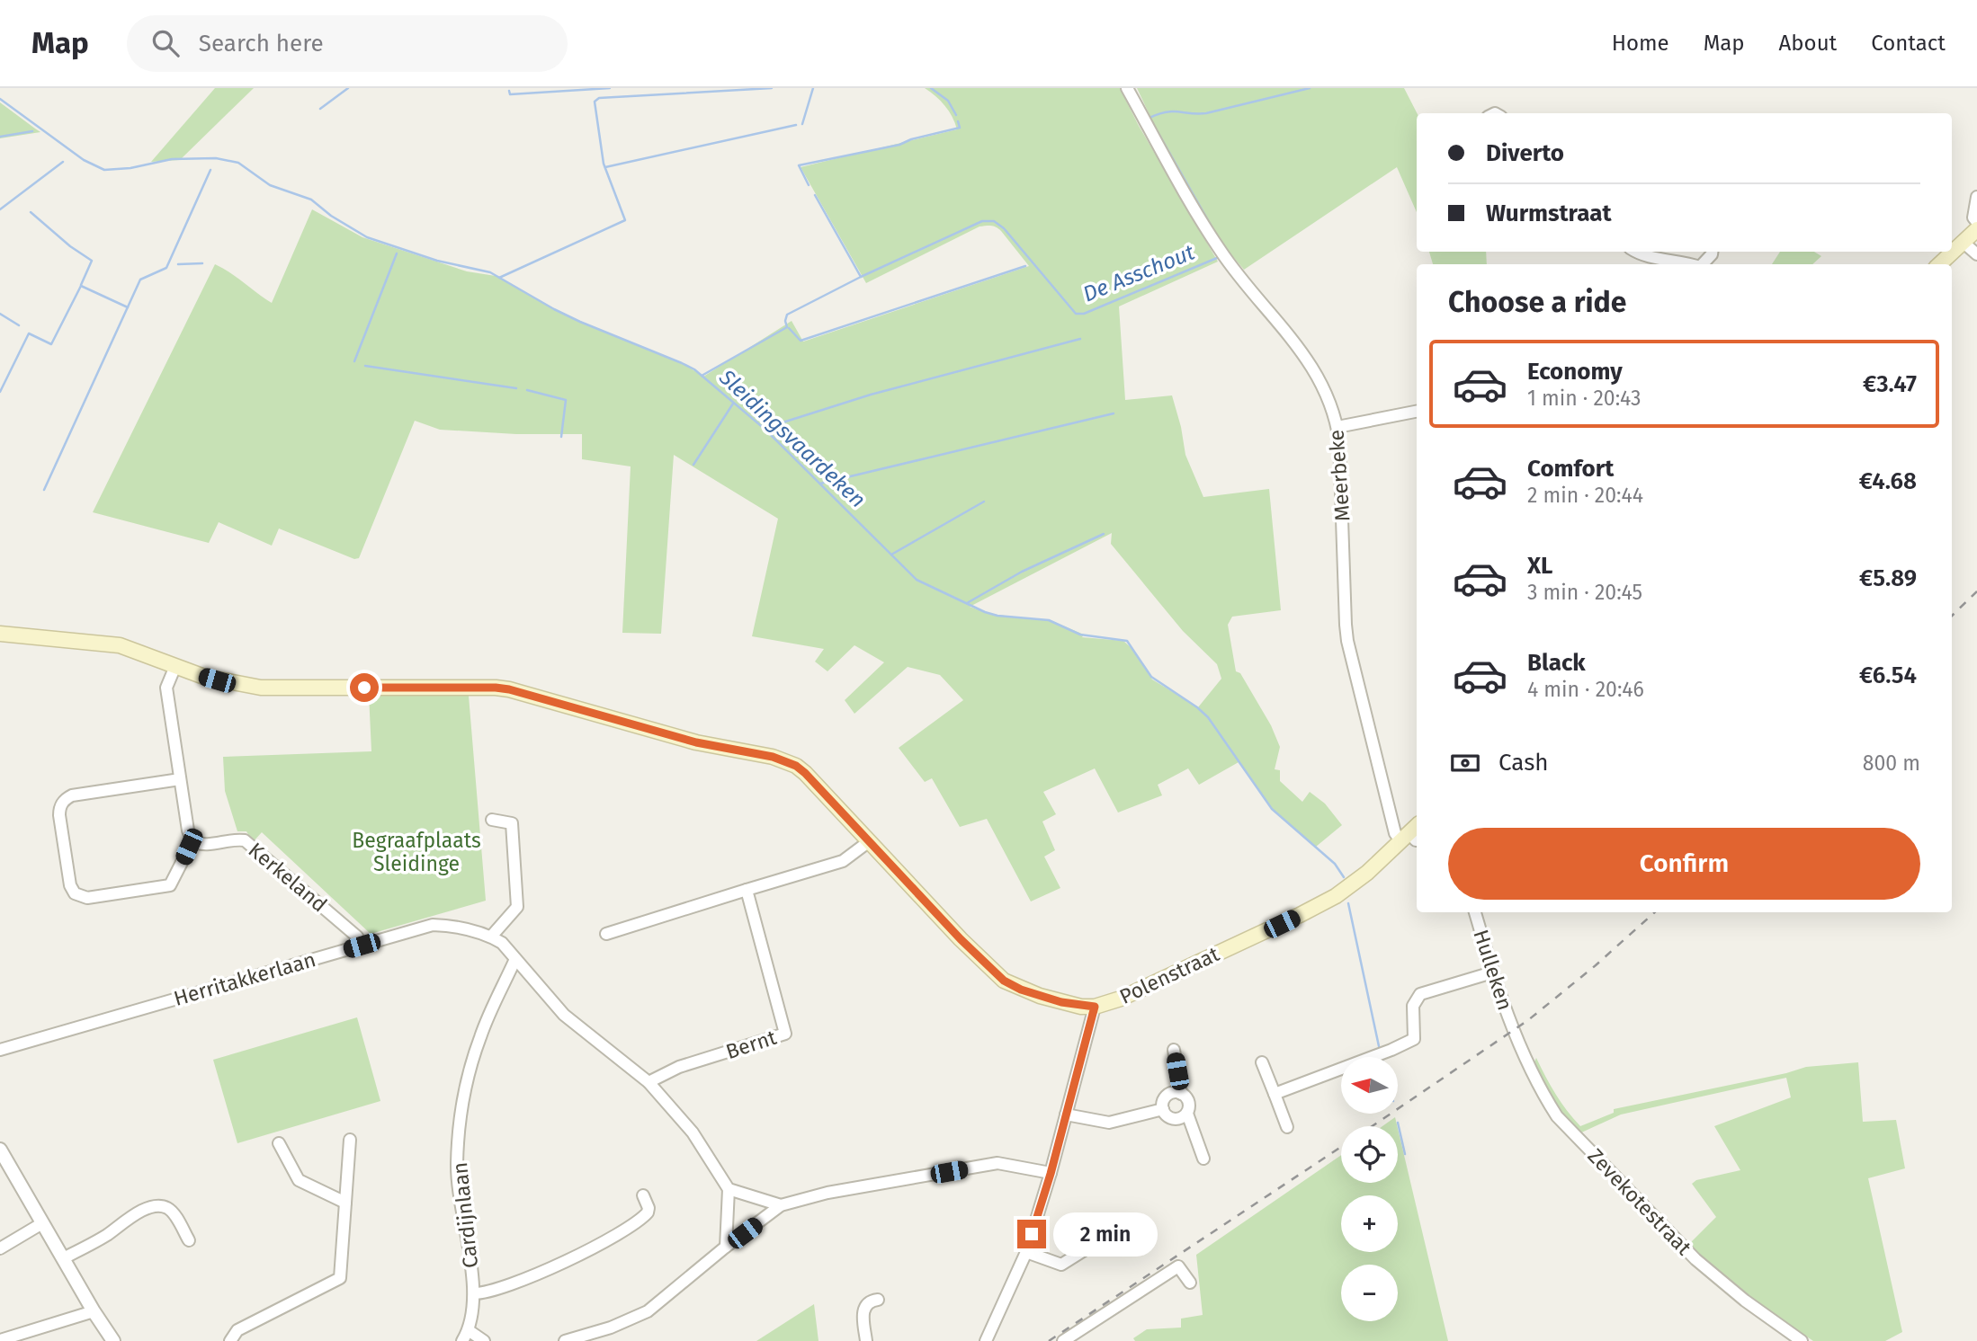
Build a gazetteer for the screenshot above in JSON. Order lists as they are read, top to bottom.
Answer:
{
  "streets": {
    "main road": ["Polenstraat"],
    "street": [
      "Meerbeke",
      "Kerkeland",
      "Hulleken",
      "Herritakkerlaan",
      "Bernt",
      "Zevekotestraat",
      "Cardijnlaan"
    ]
  },
  "crossings": [
    ["Meerbeke", "Polenstraat"],
    ["Kerkeland", "Herritakkerlaan"],
    ["Hulleken", "Zevekotestraat"],
    ["Herritakkerlaan", "Bernt"],
    ["Herritakkerlaan", "Cardijnlaan"]
  ],
  "water": ["De Asschout", "Sleidingsvaardeken"],
  "parks": ["Begraafplaats Sleidinge"],
  "north": "left",
  "page": {
    "header": "Map",
    "search": "Search here",
    "nav": [
      "Home",
      "Map",
      "About",
      "Contact"
    ],
    "banner": ["Diverto", "Wurmstraat"],
    "heading": "Choose a ride",
    "list": [
      {
        "name": "Economy",
        "note": "1 min · 20:43",
        "value": "€3.47"
      },
      {
        "name": "Comfort",
        "note": "2 min · 20:44",
        "value": "€4.68"
      },
      {
        "name": "XL",
        "note": "3 min · 20:45",
        "value": "€5.89"
      },
      {
        "name": "Black",
        "note": "4 min · 20:46",
        "value": "€6.54"
      }
    ],
    "pay": ["Cash", "800 m"],
    "buttons": "Confirm",
    "map_buttons": ["+", "−"],
    "bubble": "2 min"
  }
}
